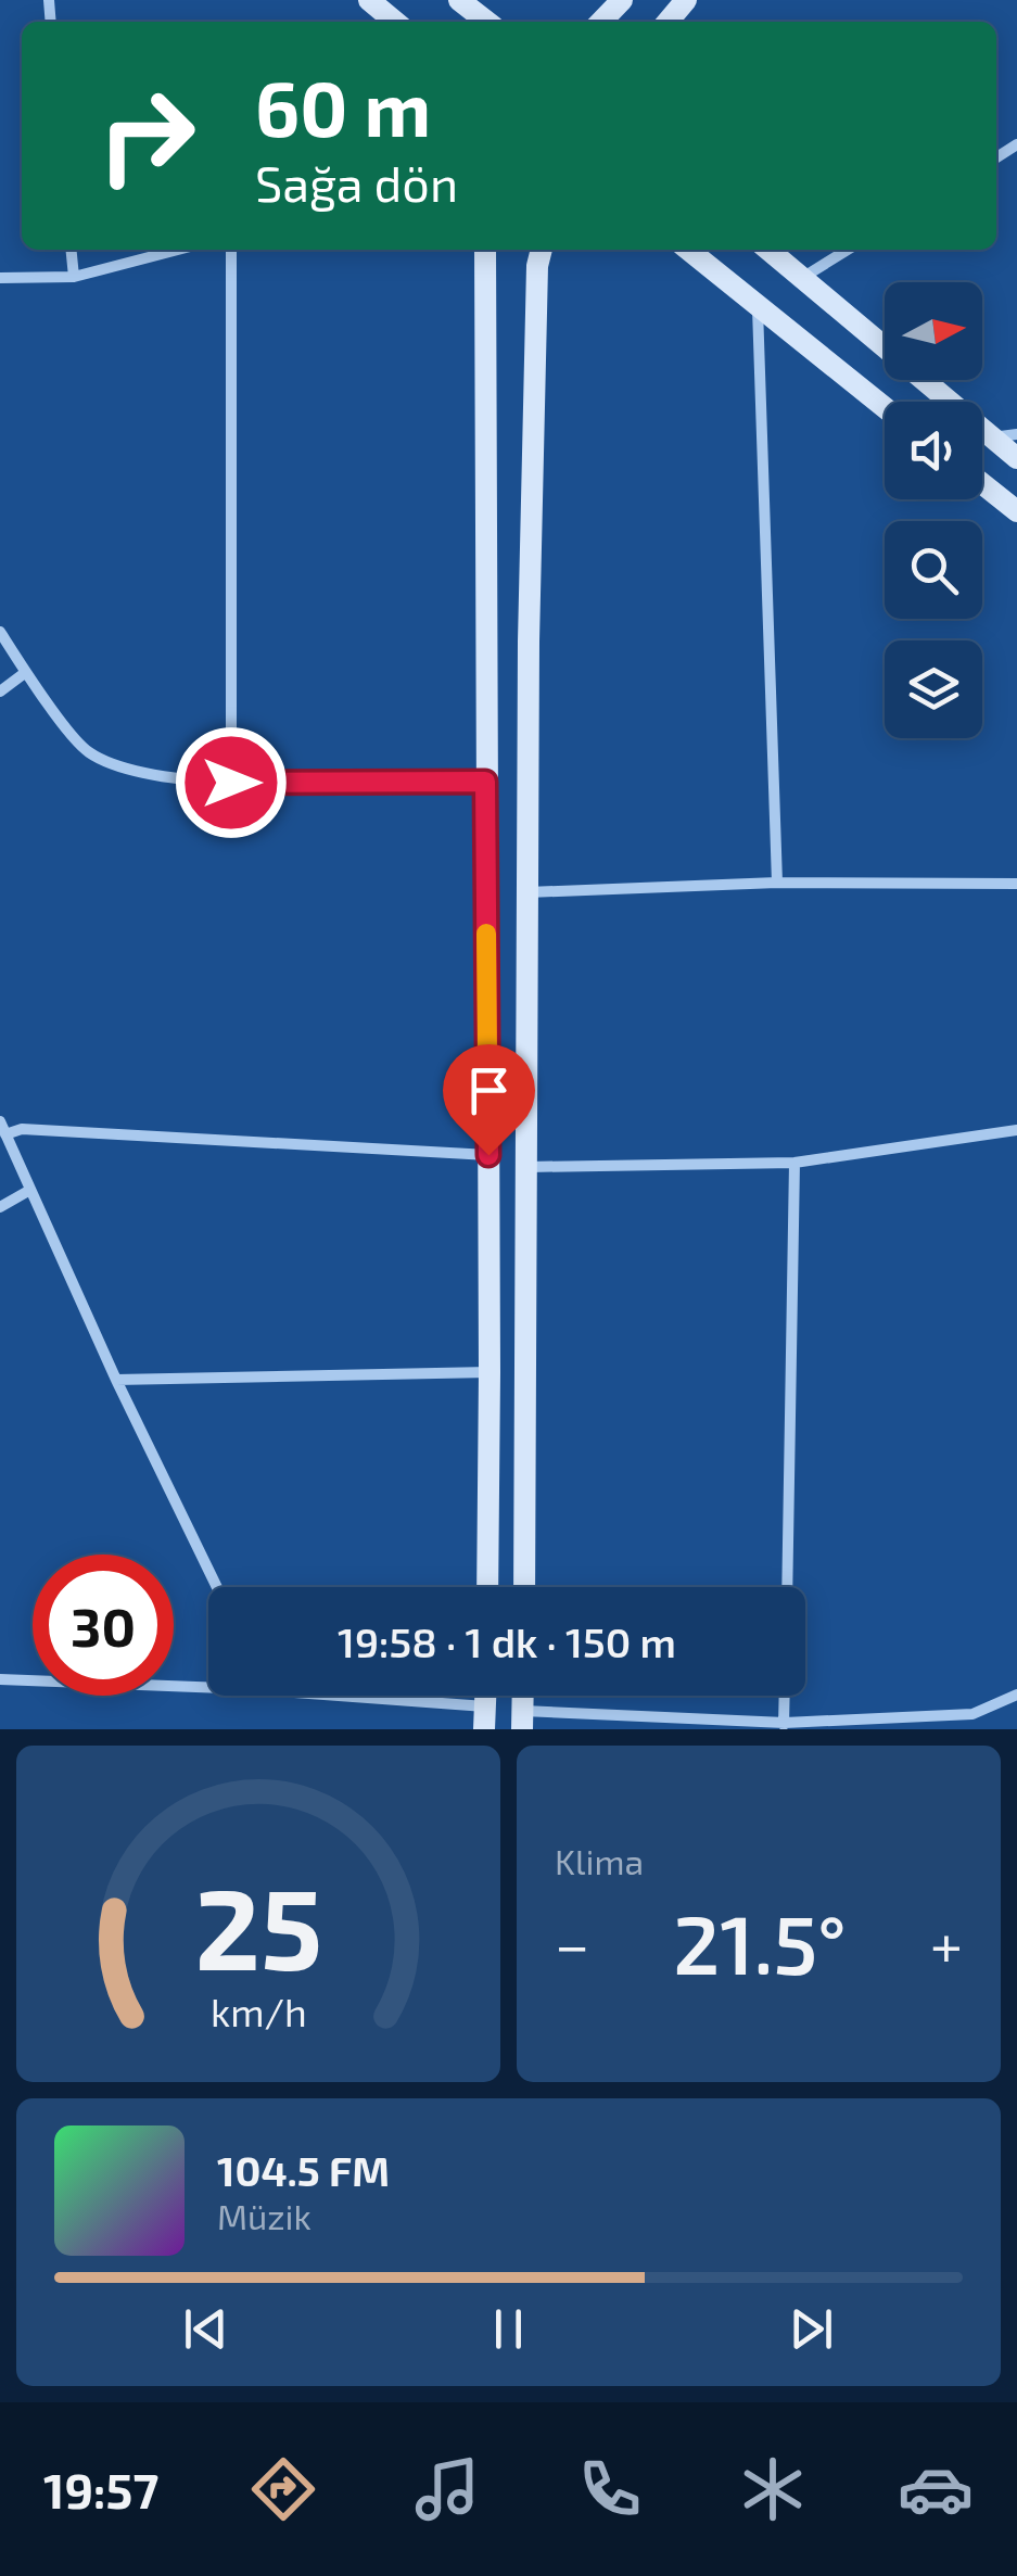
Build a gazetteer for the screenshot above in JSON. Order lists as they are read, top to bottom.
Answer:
{
  "north": "right",
  "page": {
    "turn": ["60 m", "Sağa dön"],
    "limit": "30",
    "trip": "19:58 · 1 dk · 150 m",
    "tile": "Klima",
    "heat": ["−", "21.5°", "+"],
    "song": ["104.5 FM", "Müzik"],
    "tabs": "19:57",
    "gauge": ["25", "km/h"]
  }
}
